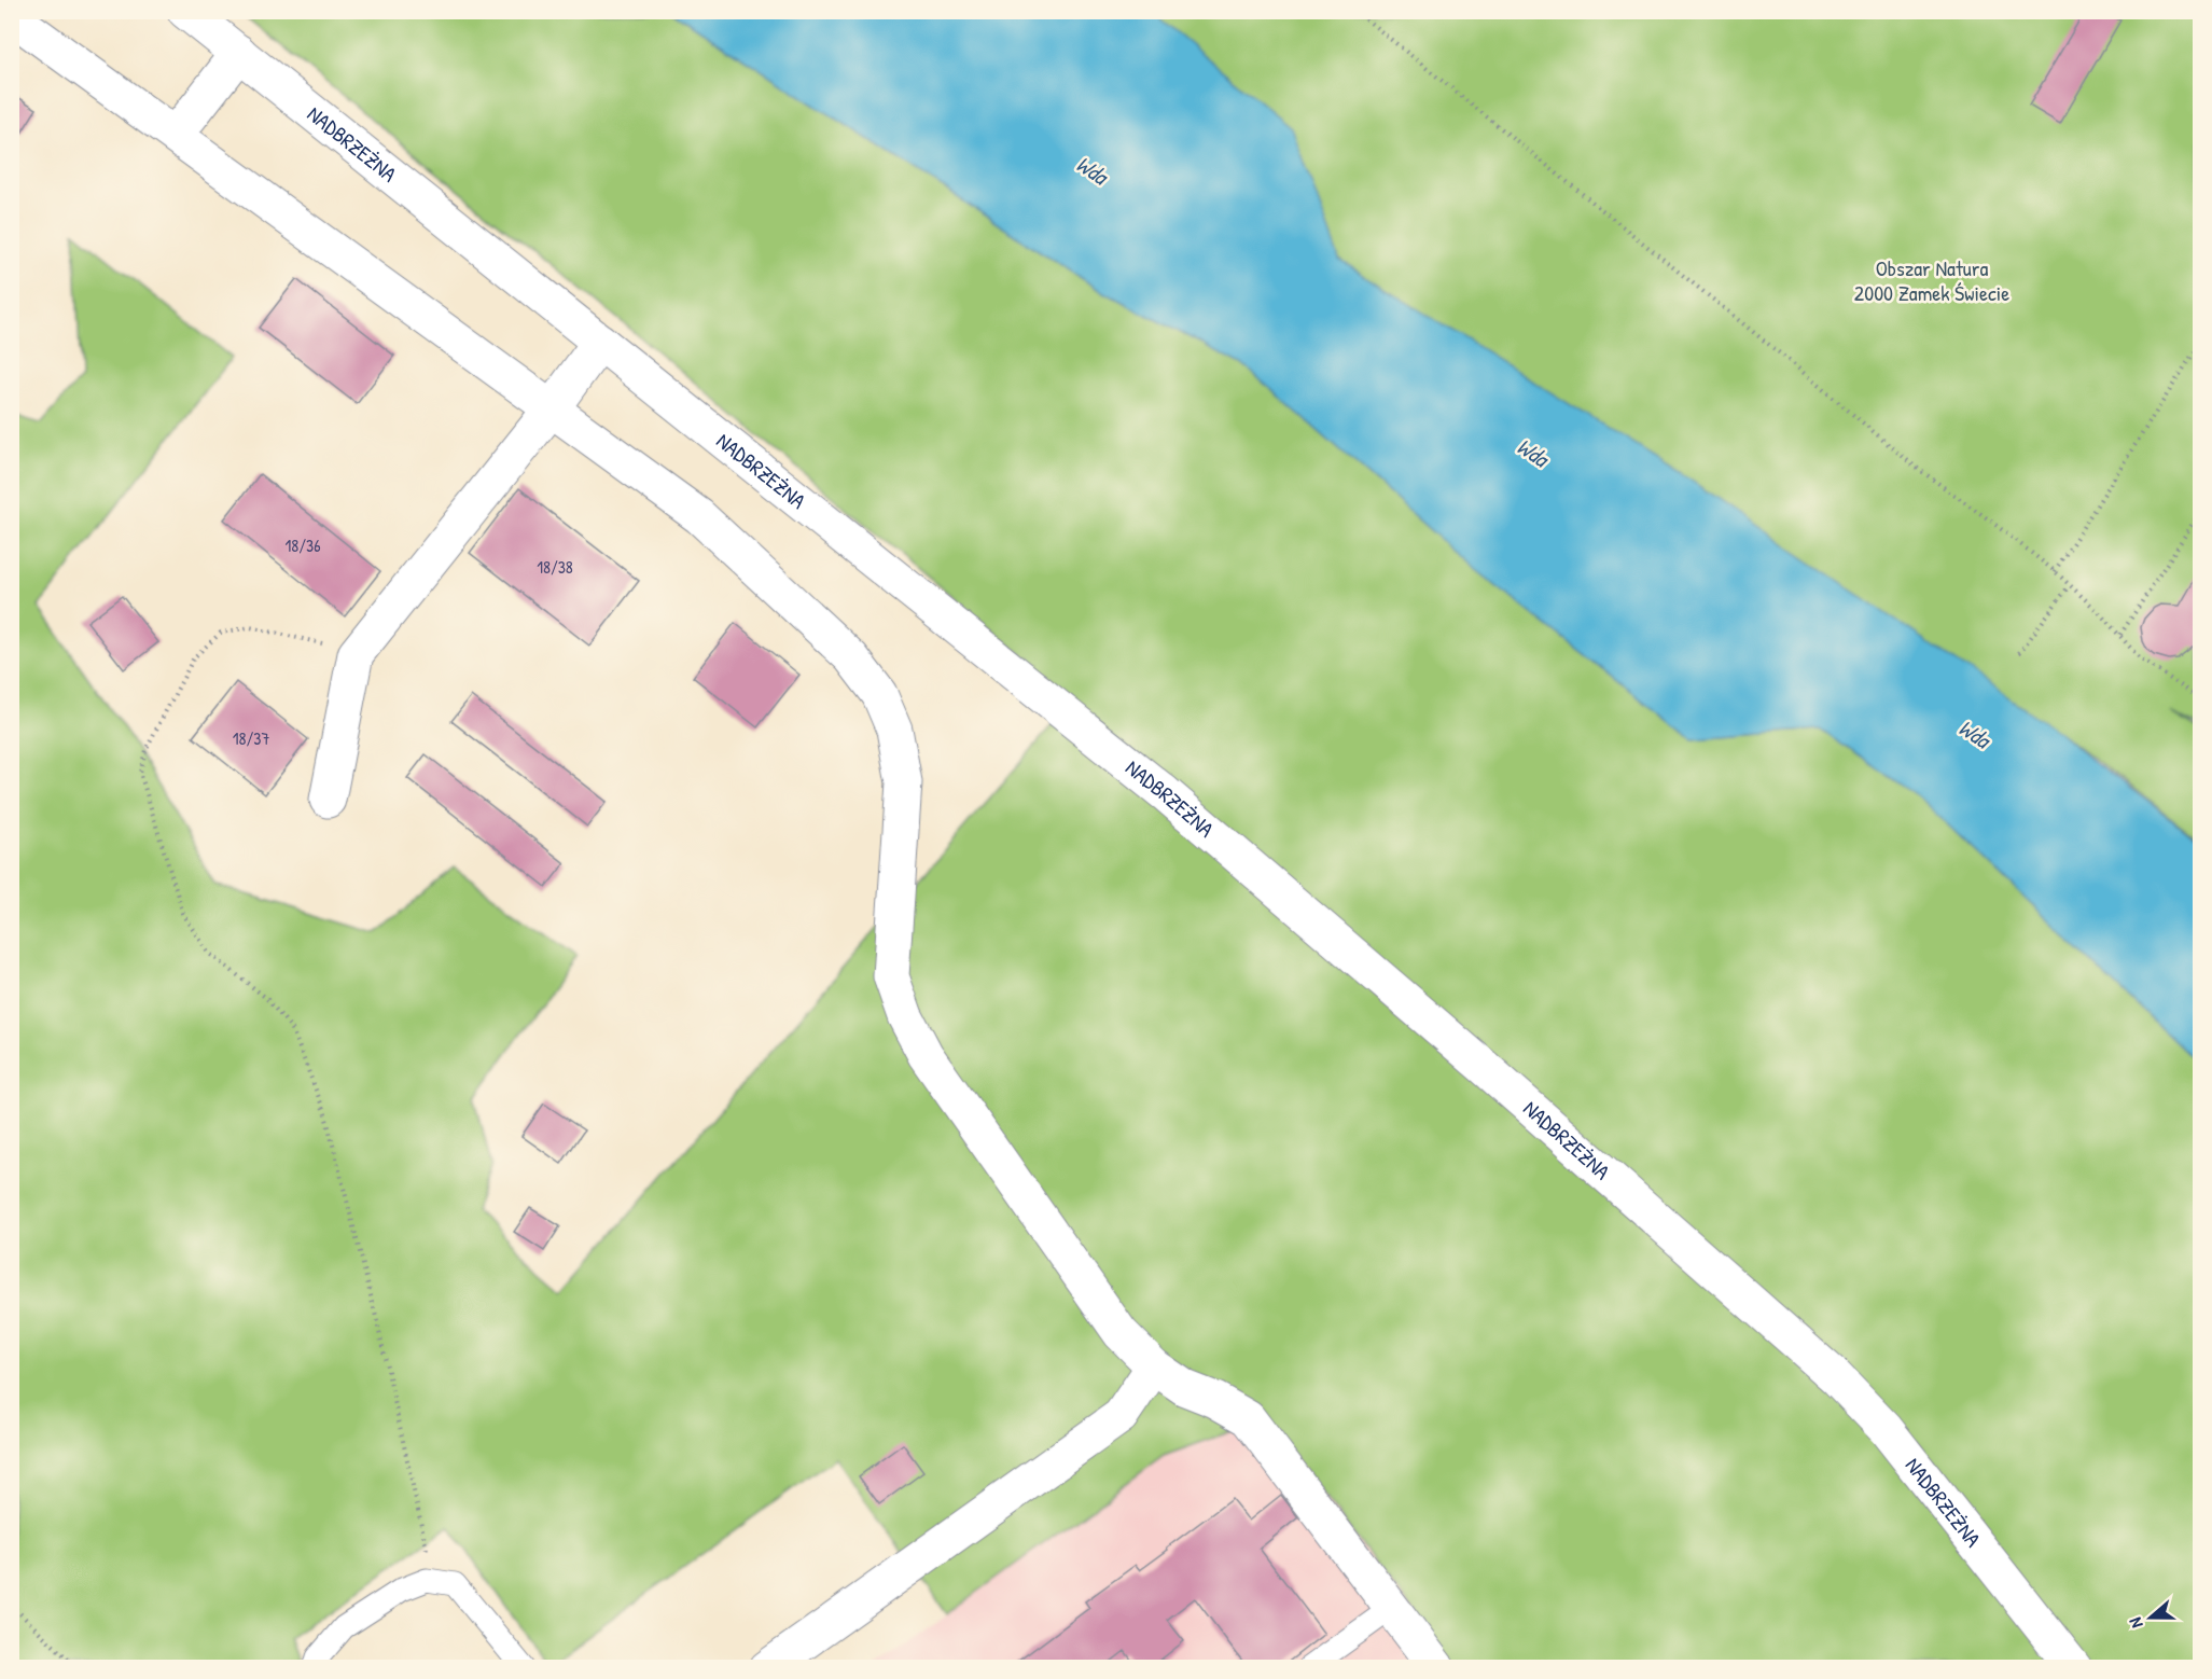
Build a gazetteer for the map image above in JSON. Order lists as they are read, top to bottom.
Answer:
{
  "streets": {
    "street": ["NADBRZEŻNA"]
  },
  "water": ["Wda"],
  "parks": ["Obszar Natura 2000 Zamek Świecie"],
  "house_numbers": ["18/36", "18/38", "18/37"],
  "north": "left"
}
